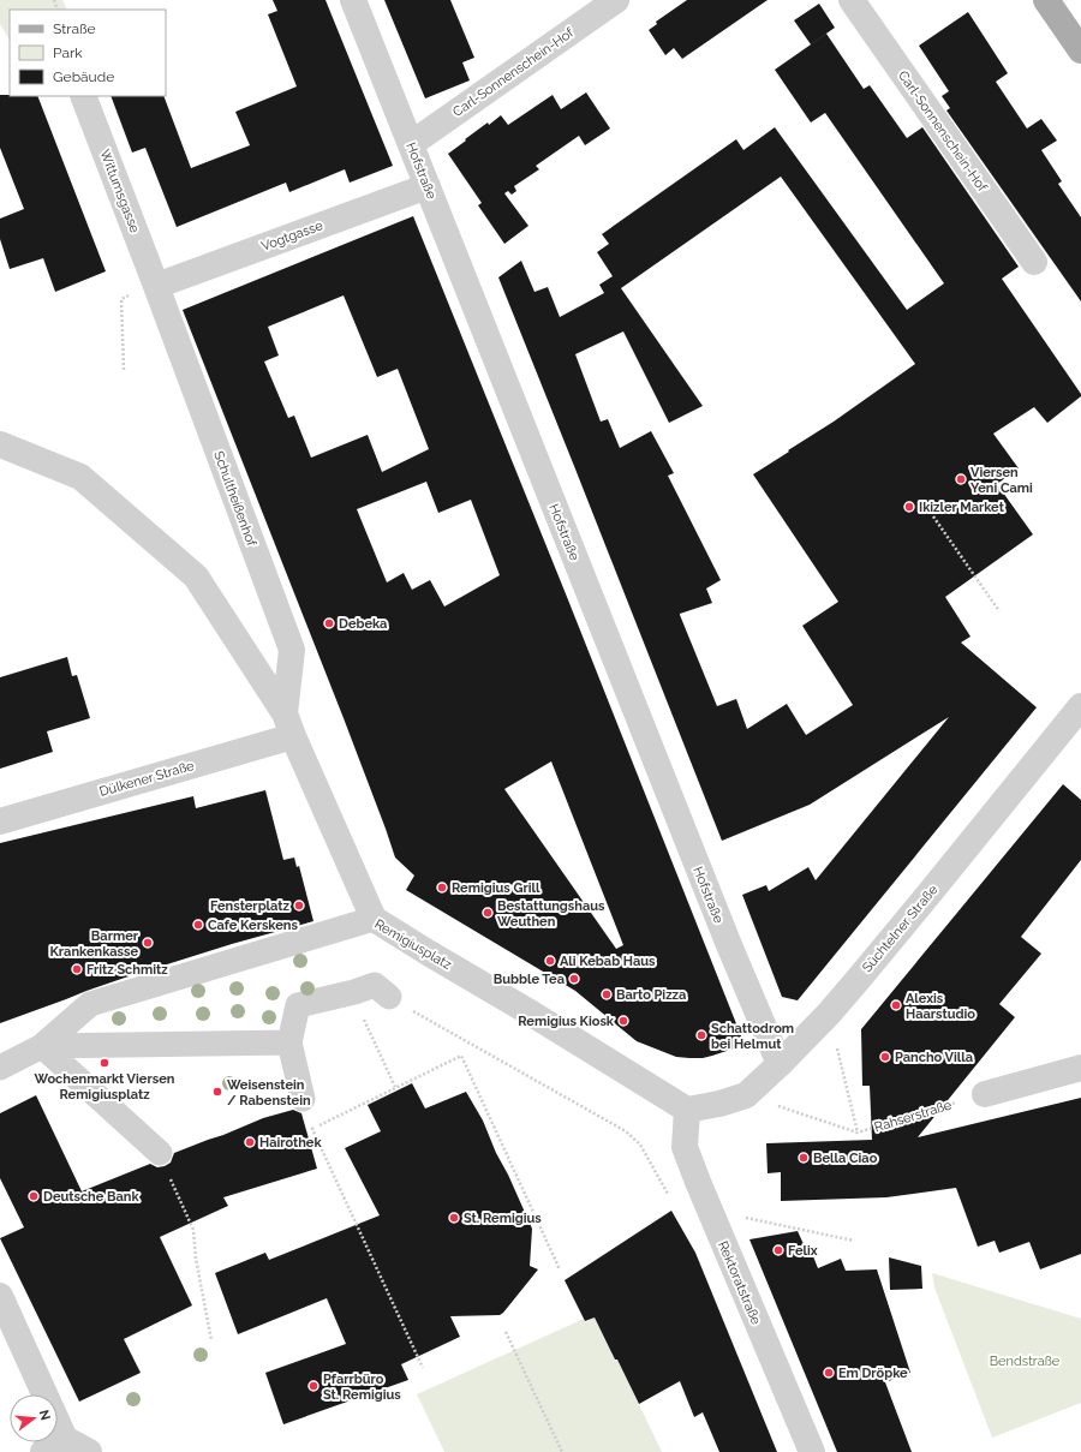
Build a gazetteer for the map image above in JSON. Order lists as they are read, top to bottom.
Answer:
{
  "streets": {
    "street": [
      "Carl-Sonnenschein-Hof",
      "Hofstraße",
      "Wittumsgasse",
      "Vogtgasse",
      "Schultheißenhof",
      "Dülkener Straße",
      "Süchtelner Straße",
      "Remigiusplatz",
      "Rektoratstraße"
    ],
    "path": ["Rahserstraße"]
  },
  "crossings": [
    ["Carl-Sonnenschein-Hof", "Hofstraße"],
    ["Hofstraße", "Vogtgasse"],
    ["Hofstraße", "Süchtelner Straße"],
    ["Wittumsgasse", "Vogtgasse"],
    ["Wittumsgasse", "Schultheißenhof"],
    ["Vogtgasse", "Schultheißenhof"],
    ["Schultheißenhof", "Dülkener Straße"],
    ["Süchtelner Straße", "Remigiusplatz"],
    ["Süchtelner Straße", "Rahserstraße"],
    ["Süchtelner Straße", "Rektoratstraße"],
    ["Remigiusplatz", "Rektoratstraße"]
  ],
  "parks": ["Bendstraße"],
  "places": [
    "Viersen Yeni Cami",
    "Ikizler Market",
    "Debeka",
    "Remigius Grill",
    "Fensterplatz",
    "Bestattungshaus Weuthen",
    "Cafe Kerskens",
    "Barmer Krankenkasse",
    "Ali Kebab Haus",
    "Fritz Schmitz",
    "Bubble Tea",
    "Barto Pizza",
    "Alexis Haarstudio",
    "Remigius Kiosk",
    "Schattodrom bei Helmut",
    "Pancho Villa",
    "Wochenmarkt Viersen Remigiusplatz",
    "Weisenstein / Rabenstein",
    "Hairothek",
    "Bella Ciao",
    "Deutsche Bank",
    "St. Remigius",
    "Felix",
    "Em Dröpke",
    "Pfarrbüro St. Remigius"
  ],
  "legend": ["Straße", "Park", "Gebäude"],
  "north": "right"
}
